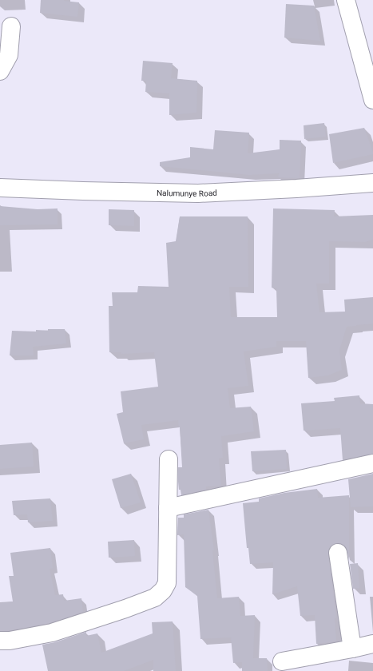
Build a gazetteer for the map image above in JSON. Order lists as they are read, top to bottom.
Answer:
{
  "streets": {
    "street": ["Nalumunye Road"]
  }
}
